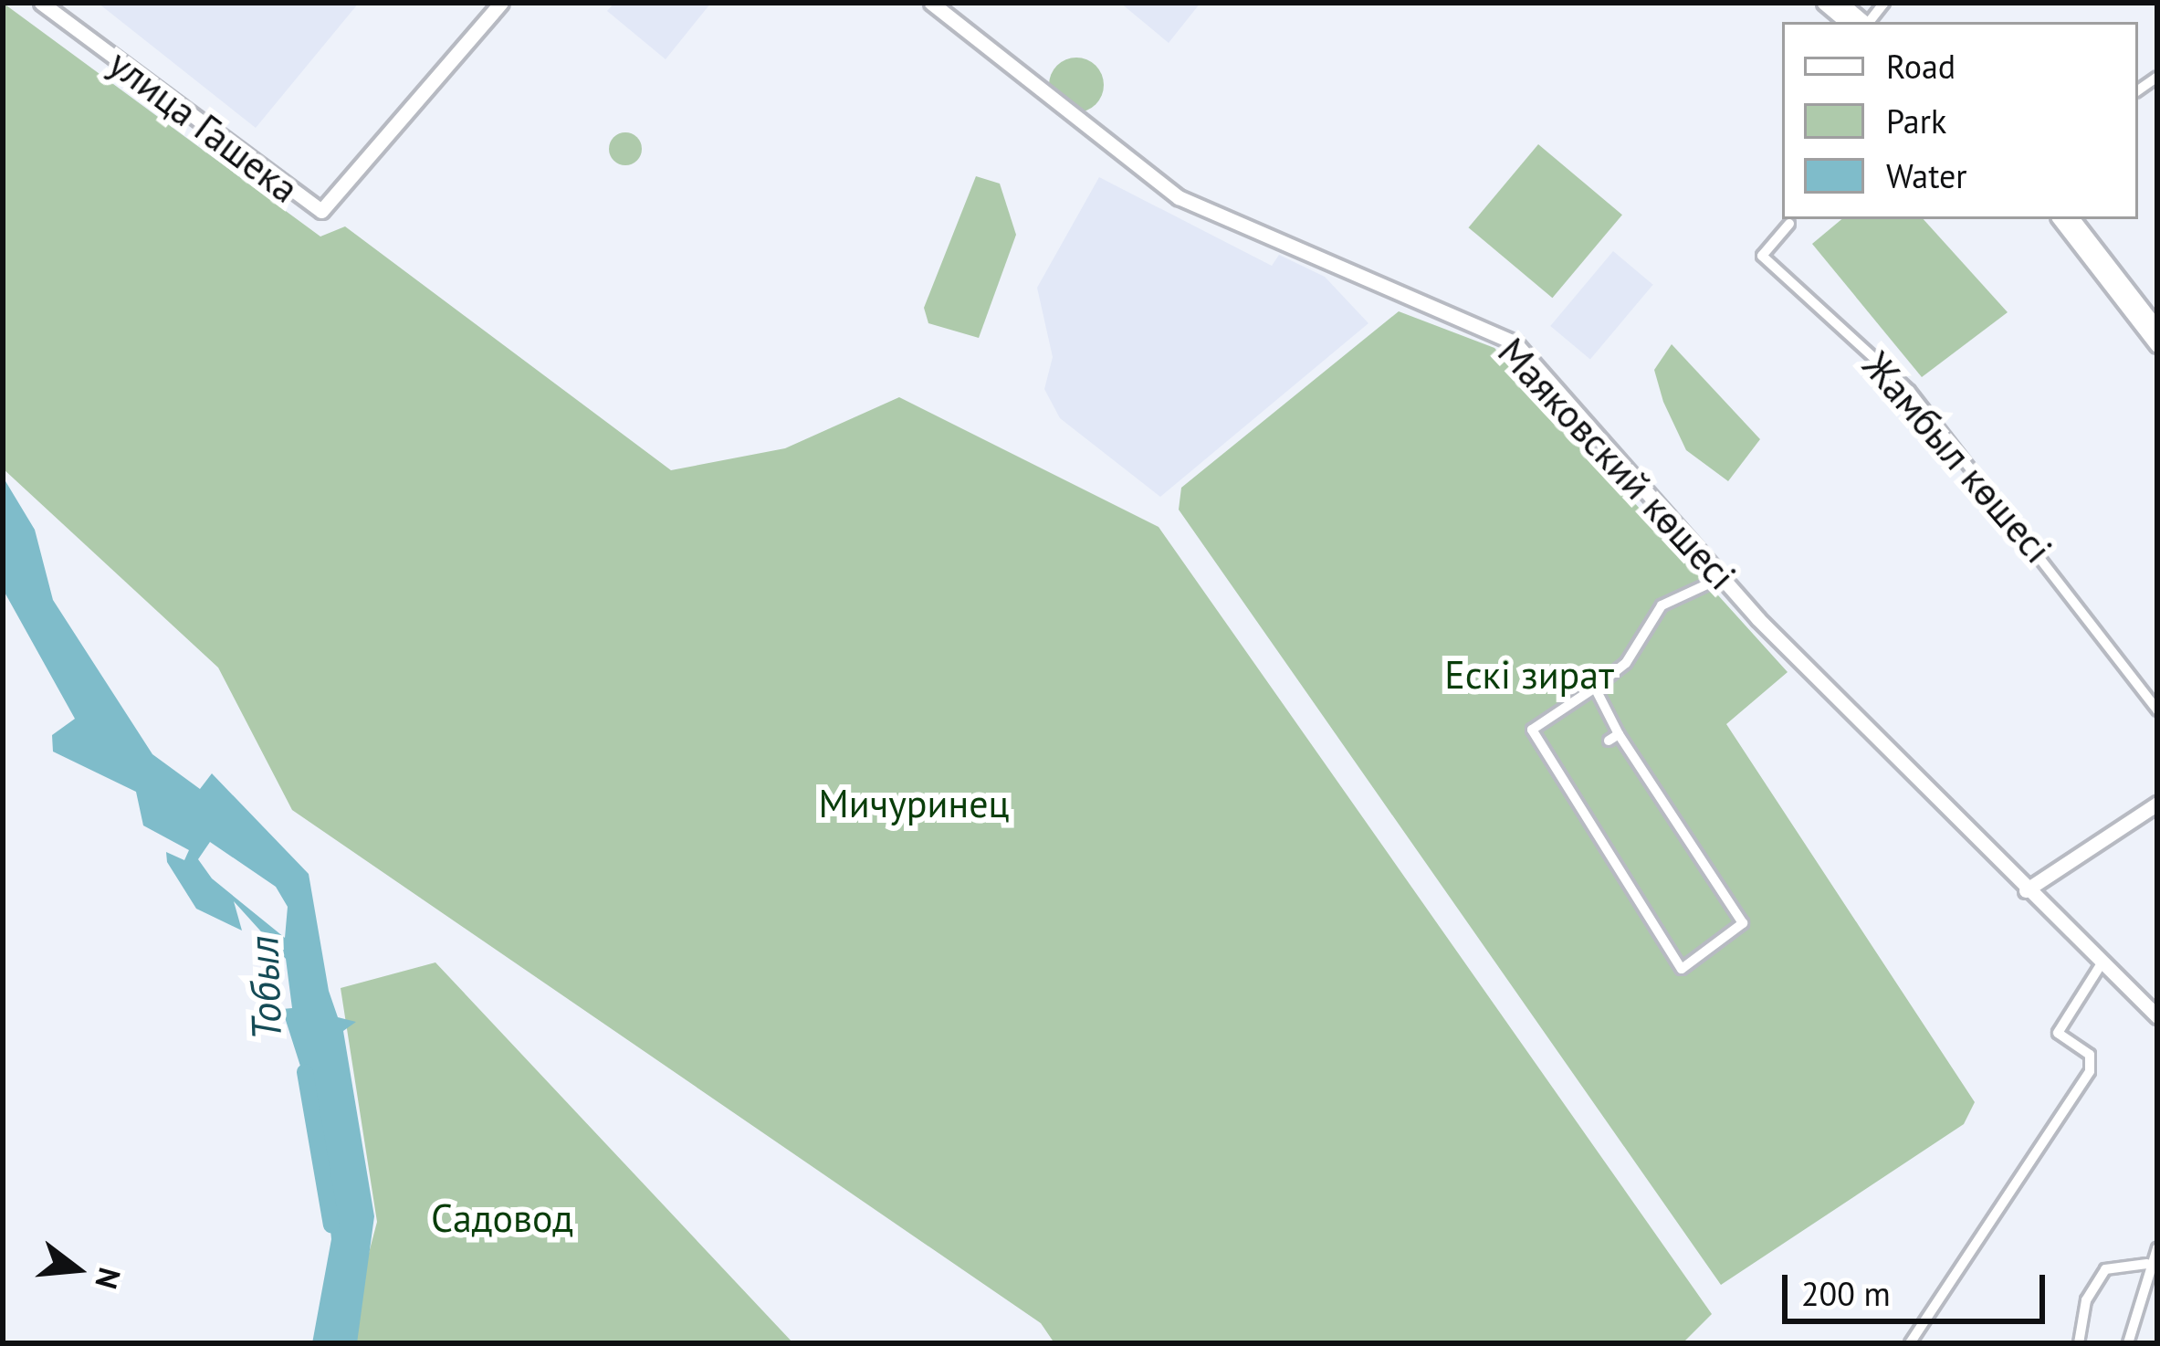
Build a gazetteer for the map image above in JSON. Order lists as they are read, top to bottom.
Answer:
{
  "streets": {
    "main road": ["улица Гашека", "Маяковский көшесі"],
    "street": ["Жамбыл көшесі"]
  },
  "water": ["Тобыл"],
  "parks": ["Ескі зират", "Мичуринец", "Садовод"],
  "legend": ["Road", "Park", "Water"],
  "scale_bar": "200 m",
  "north": "right"
}
